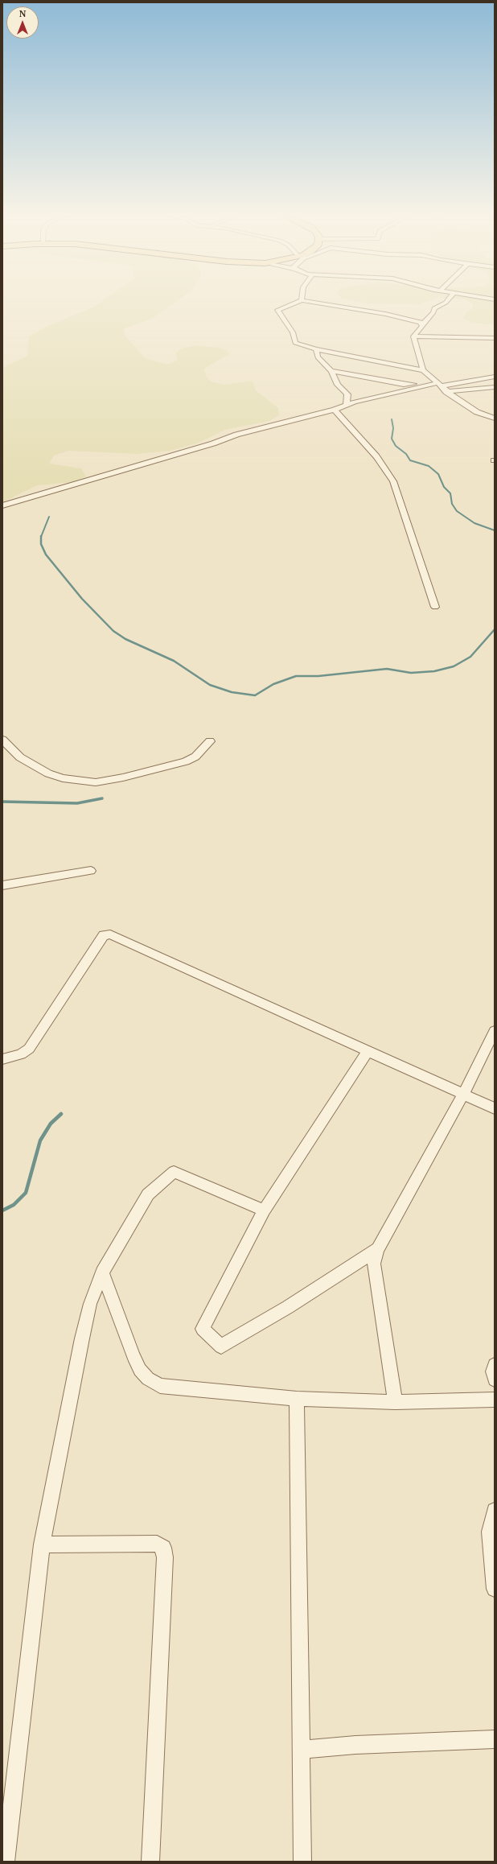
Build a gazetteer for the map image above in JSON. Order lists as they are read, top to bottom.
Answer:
{
  "north": "top"
}
